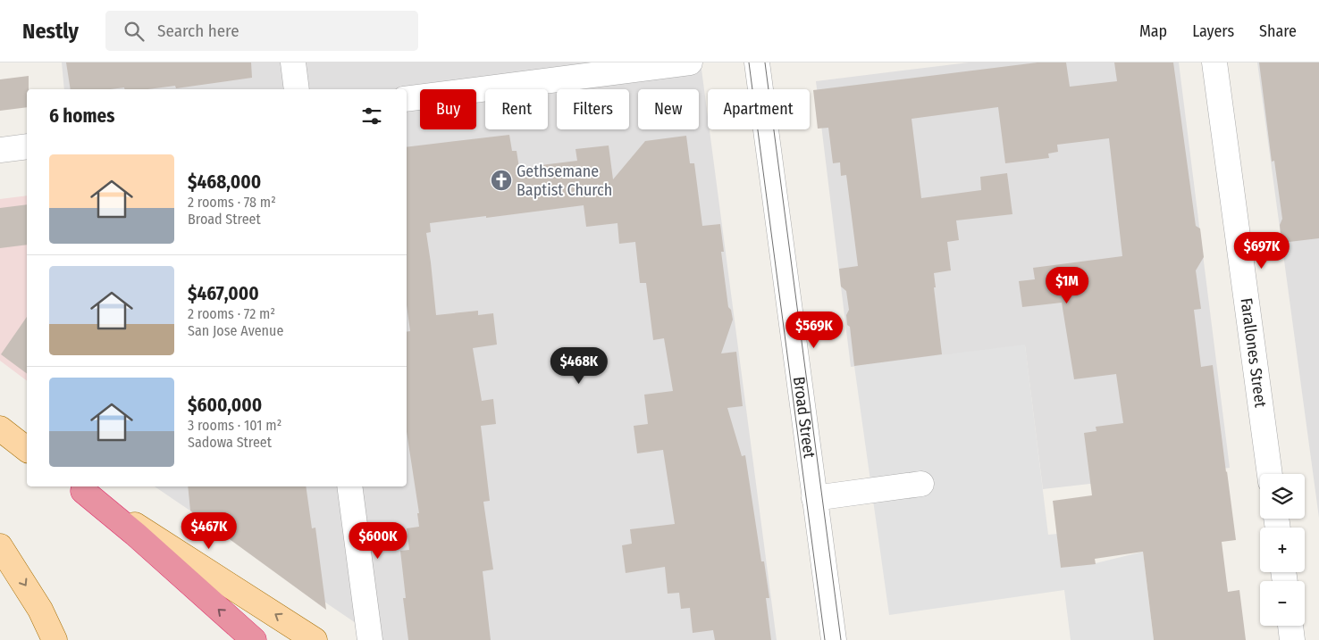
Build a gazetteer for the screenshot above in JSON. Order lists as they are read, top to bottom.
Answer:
{
  "streets": {
    "street": ["Farallones Street", "Broad Street"]
  },
  "places": {
    "church": ["Gethsemane Baptist Church"]
  },
  "page": {
    "header": "Nestly",
    "search": "Search here",
    "nav": ["Map", "Layers", "Share"],
    "chip": [
      "Buy",
      "Rent",
      "Filters",
      "New",
      "Apartment"
    ],
    "heading": "6 homes",
    "list": [
      {
        "name": "$468,000",
        "note": "2 rooms · 78 m² · Broad Street"
      },
      {
        "name": "$467,000",
        "note": "2 rooms · 72 m² · San Jose Avenue"
      },
      {
        "name": "$600,000",
        "note": "3 rooms · 101 m² · Sadowa Street"
      }
    ],
    "price": [
      "$697K",
      "$1M",
      "$569K",
      "$468K",
      "$467K",
      "$600K"
    ],
    "map_buttons": ["+", "−"]
  }
}
